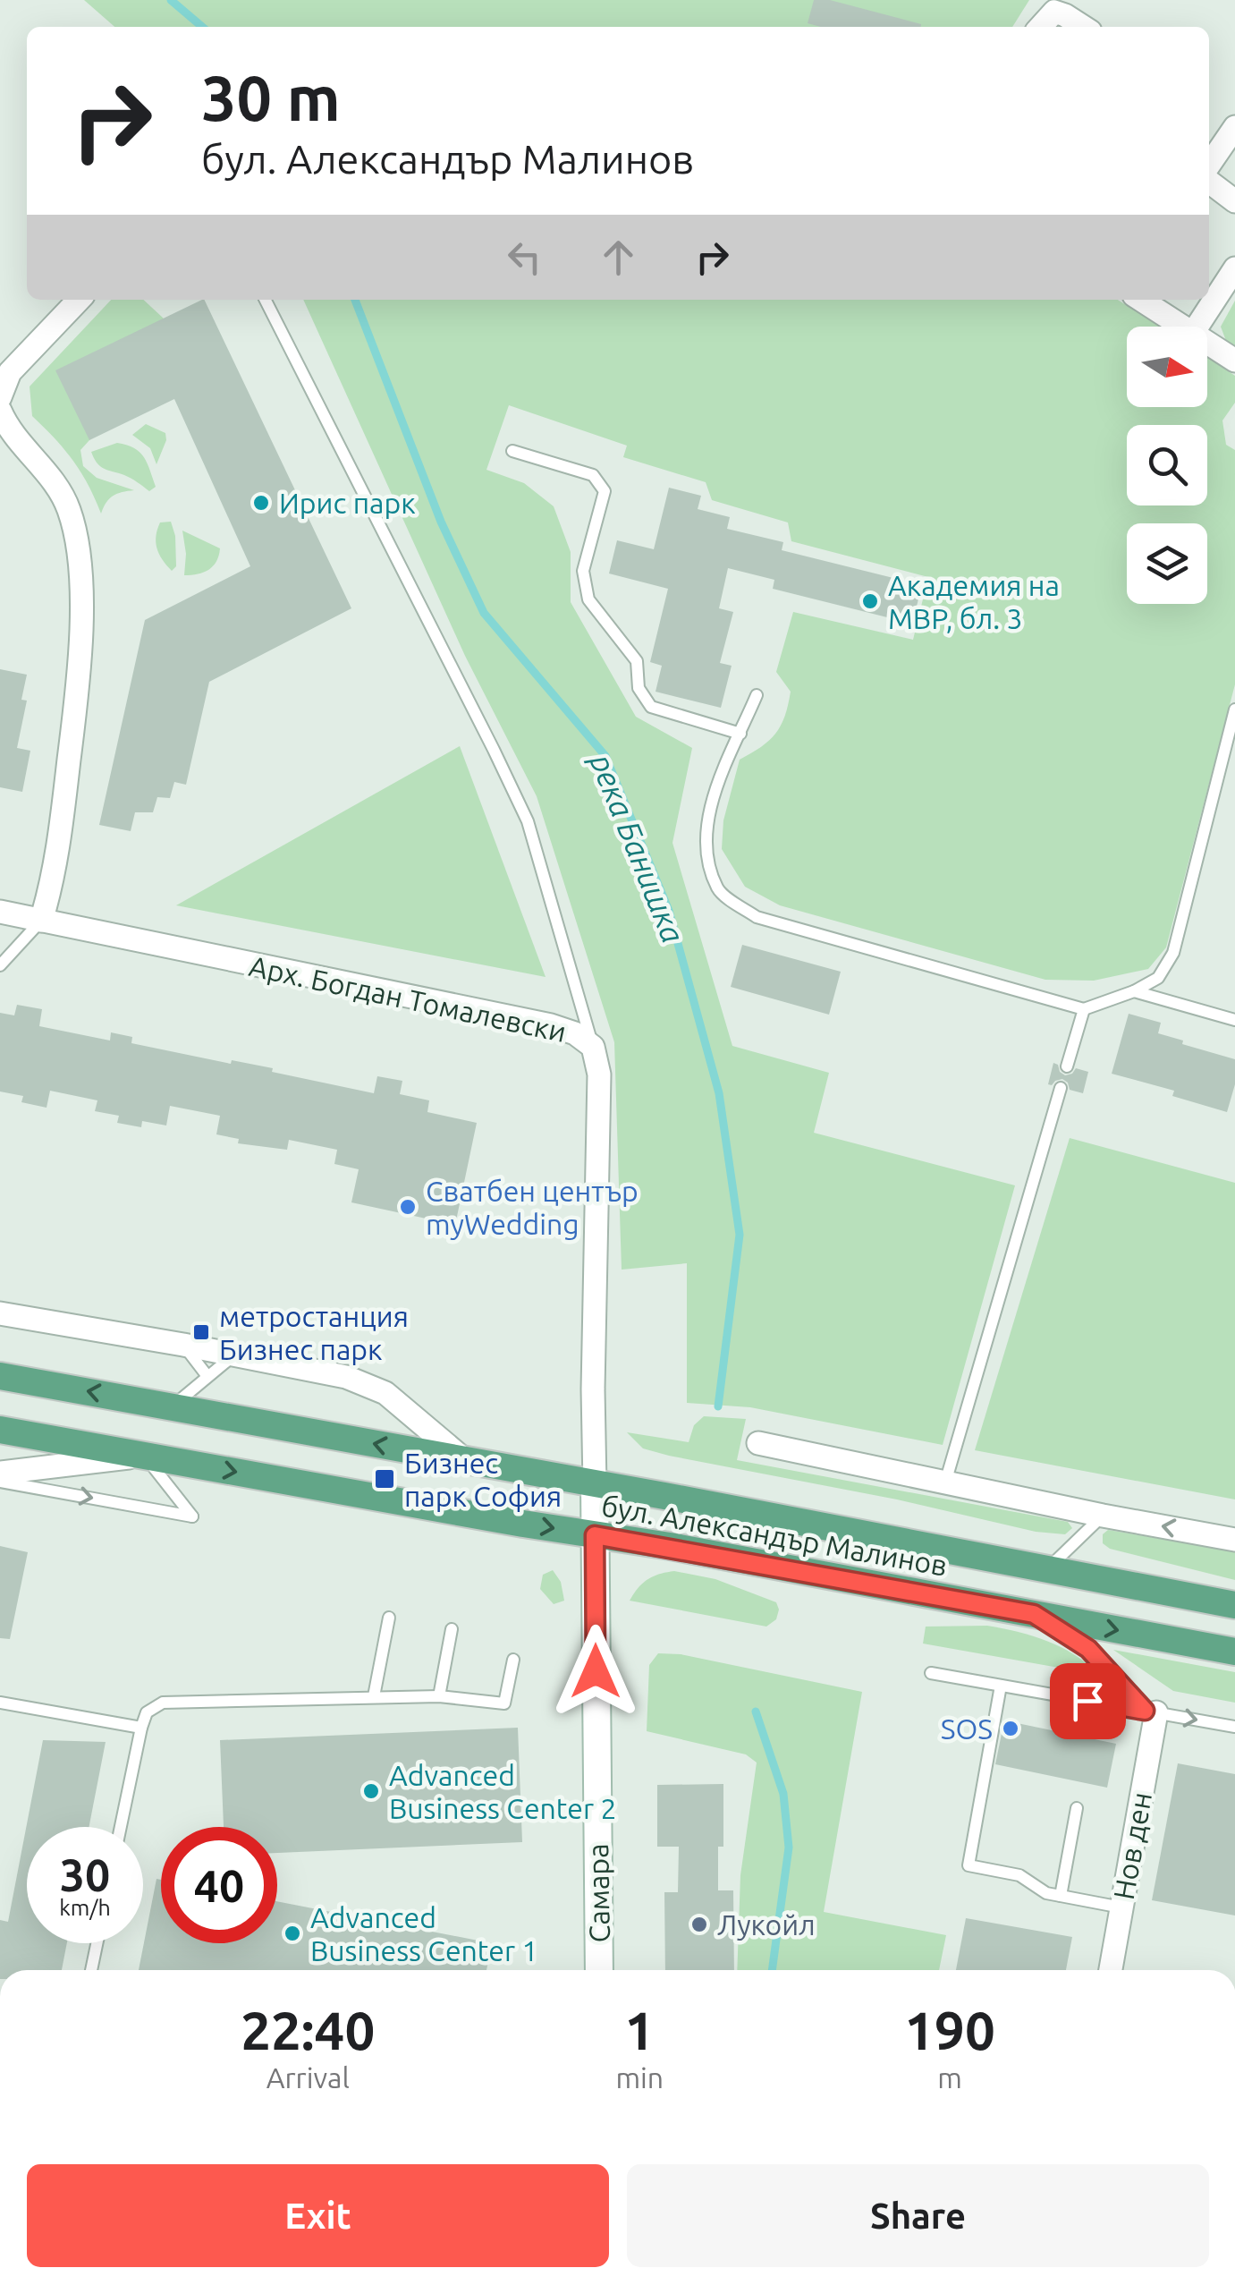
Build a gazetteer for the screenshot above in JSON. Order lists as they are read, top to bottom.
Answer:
{
  "streets": {
    "main road": ["бул. Александър Малинов"],
    "street": ["Арх. Богдан Томалевски", "Нов ден", "Самара"]
  },
  "crossings": [
    ["Арх. Богдан Томалевски", "бул. Александър Малинов"],
    ["Арх. Богдан Томалевски", "Самара"],
    ["бул. Александър Малинов", "Самара"]
  ],
  "water": ["река Банишка"],
  "places": {
    "other": [
      "Ирис парк",
      "Академия на МВР, бл. 3",
      "Сватбен център myWedding",
      "SOS",
      "Advanced Business Center 2",
      "Лукойл",
      "Advanced Business Center 1"
    ],
    "transit": ["метростанция Бизнес парк", "Бизнес парк София"]
  },
  "north": "right",
  "page": {
    "turn": ["30 m", "бул. Александър Малинов"],
    "speed": "30 km/h",
    "limit": "40",
    "eta": [
      "22:40",
      "Arrival",
      "1",
      "min",
      "190",
      "m"
    ],
    "buttons": ["Exit", "Share"]
  }
}
